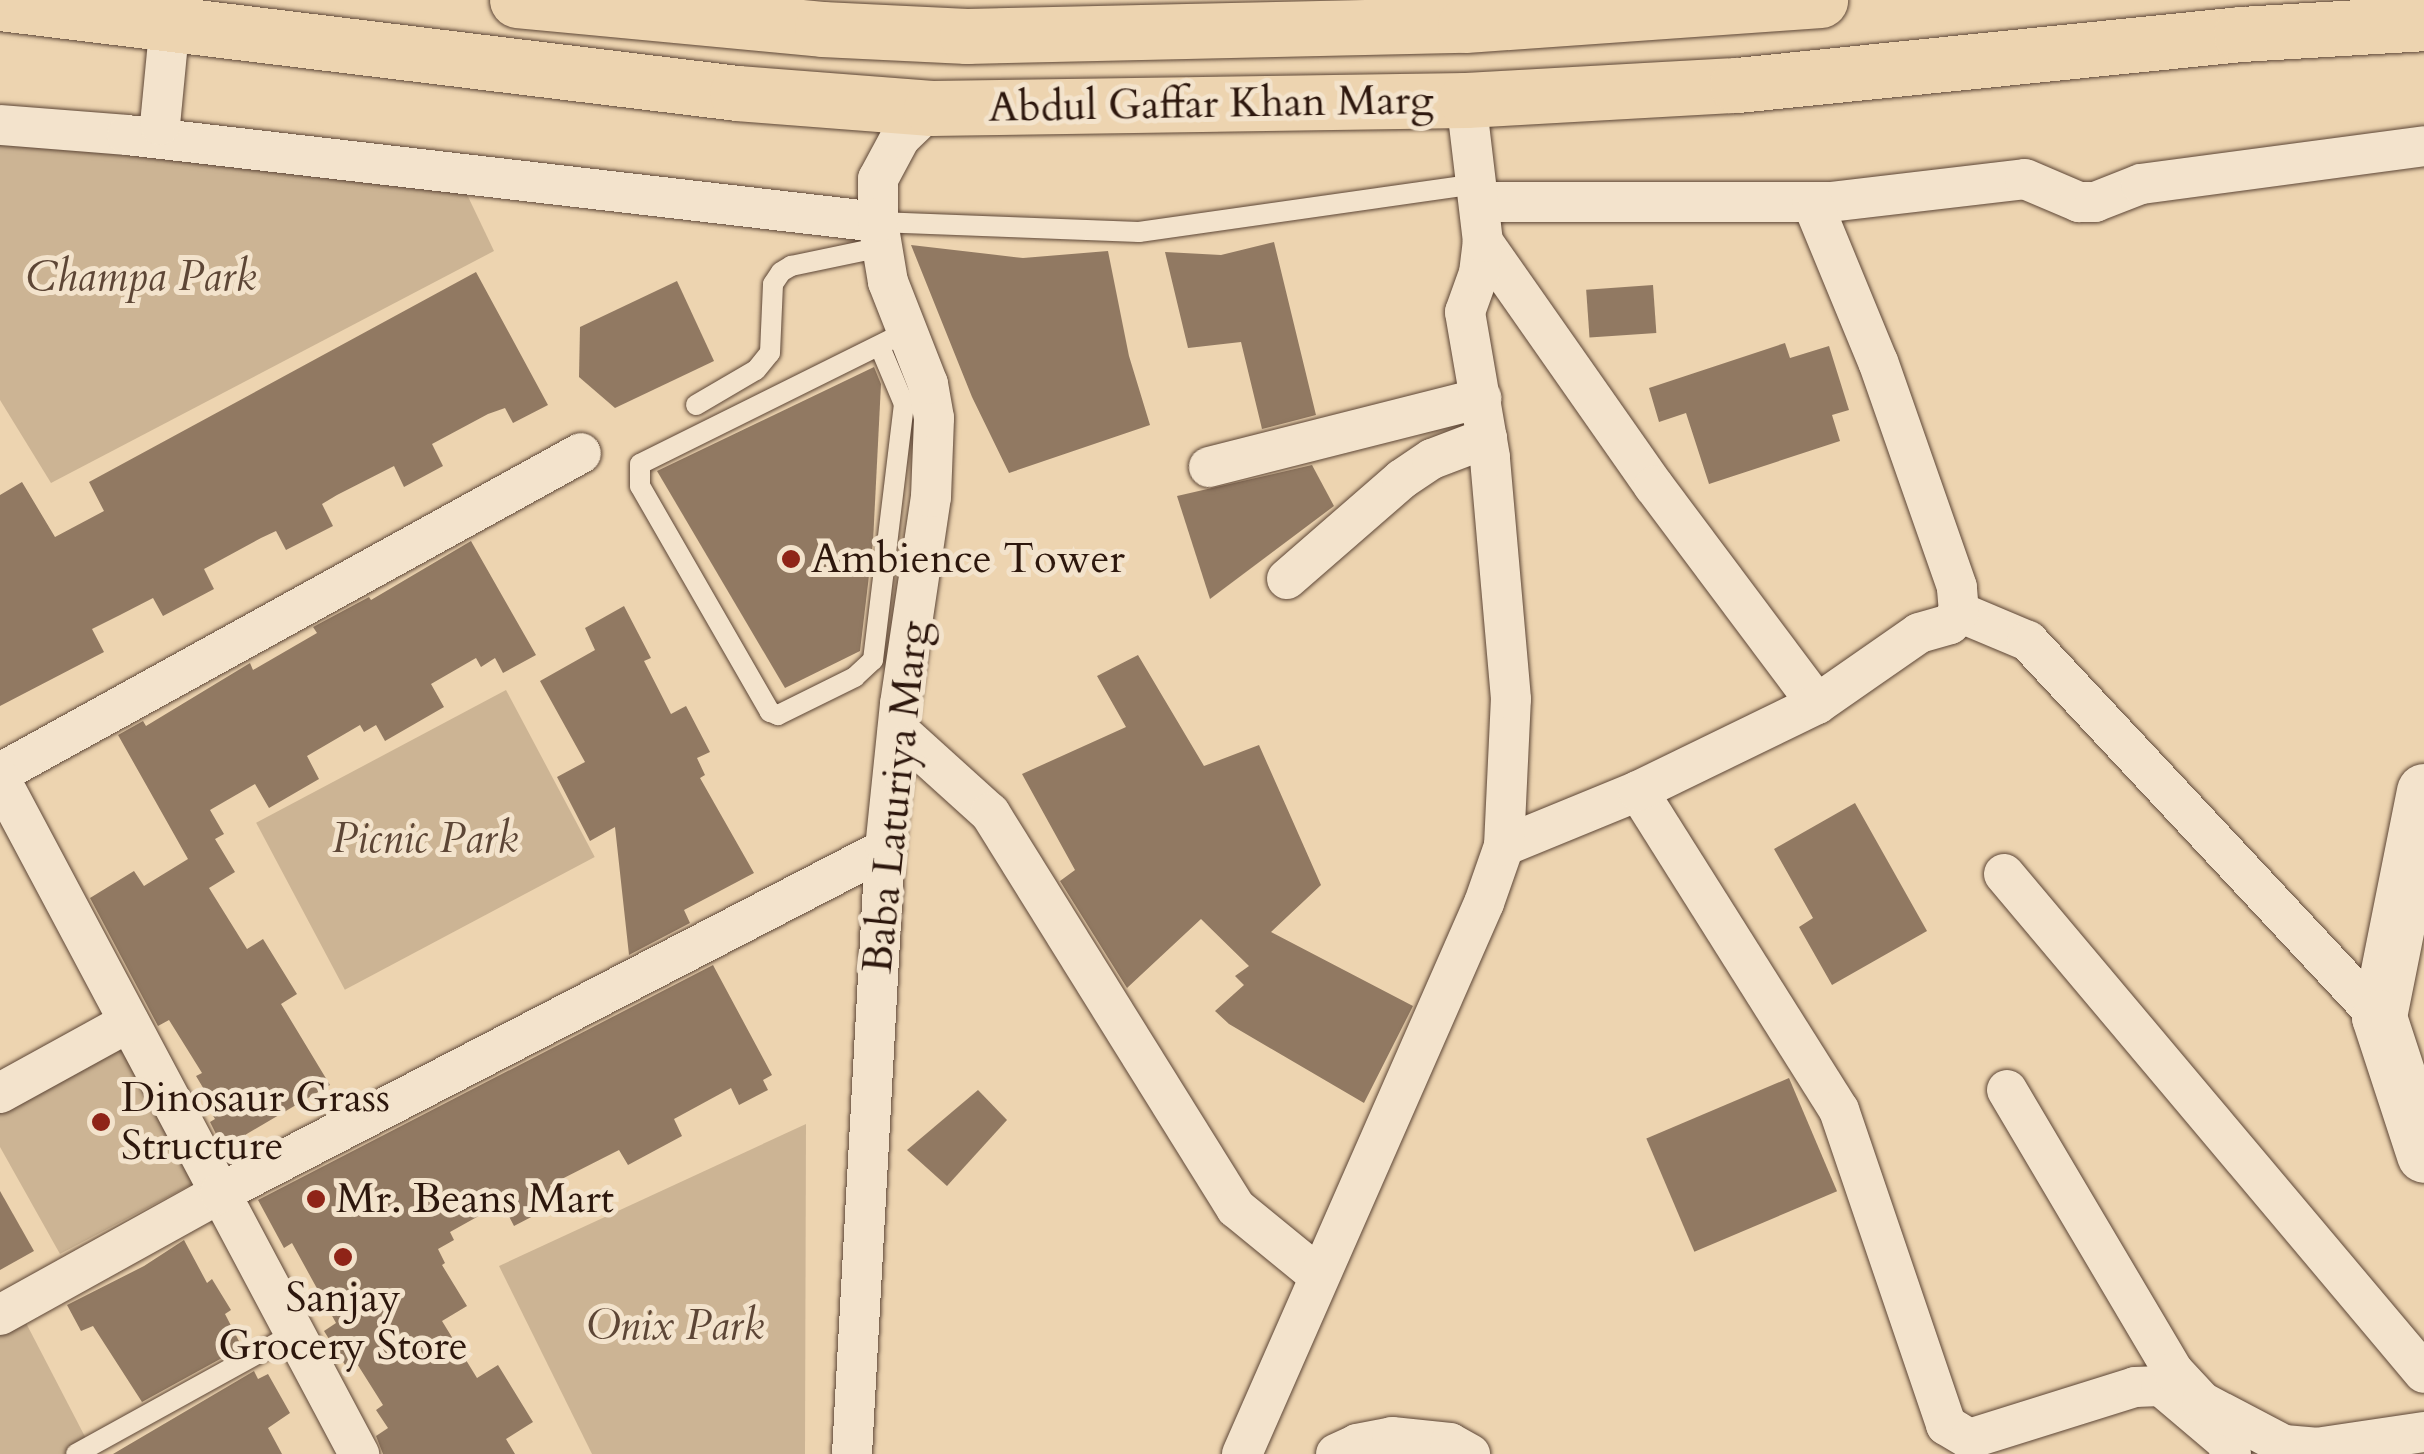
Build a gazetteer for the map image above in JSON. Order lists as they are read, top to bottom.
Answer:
{
  "streets": {
    "main road": ["Abdul Gaffar Khan Marg"],
    "street": ["Baba Laturiya Marg"]
  },
  "crossings": [
    ["Abdul Gaffar Khan Marg", "Baba Laturiya Marg"]
  ],
  "parks": ["Champa Park", "Picnic Park", "Onix Park"],
  "places": [
    "Ambience Tower",
    "Dinosaur Grass Structure",
    "Mr. Beans Mart",
    "Sanjay Grocery Store"
  ]
}
